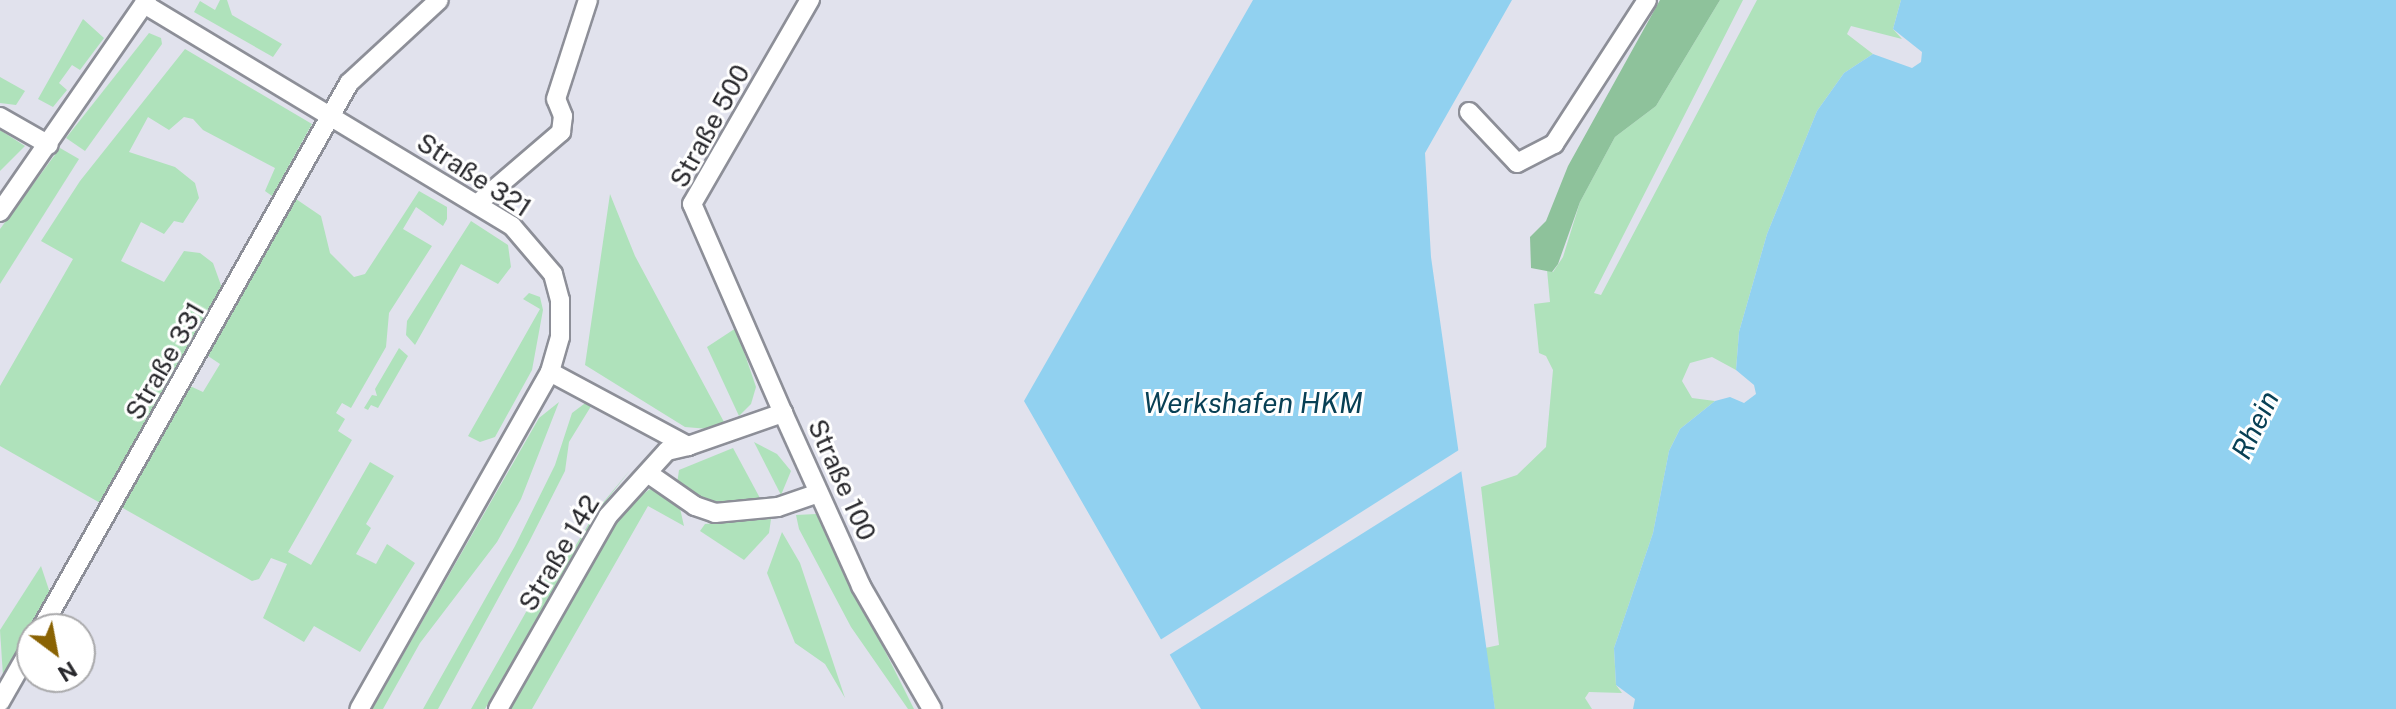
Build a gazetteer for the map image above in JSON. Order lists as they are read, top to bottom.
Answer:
{
  "streets": {
    "street": [
      "Straße 500",
      "Straße 321",
      "Straße 331",
      "Straße 100",
      "Straße 142"
    ]
  },
  "crossings": [
    ["Straße 500", "Straße 100"],
    ["Straße 321", "Straße 331"],
    ["Straße 100", "Straße 142"]
  ],
  "water": ["Werkshafen HKM", "Rhein"],
  "north": "bottom right"
}
